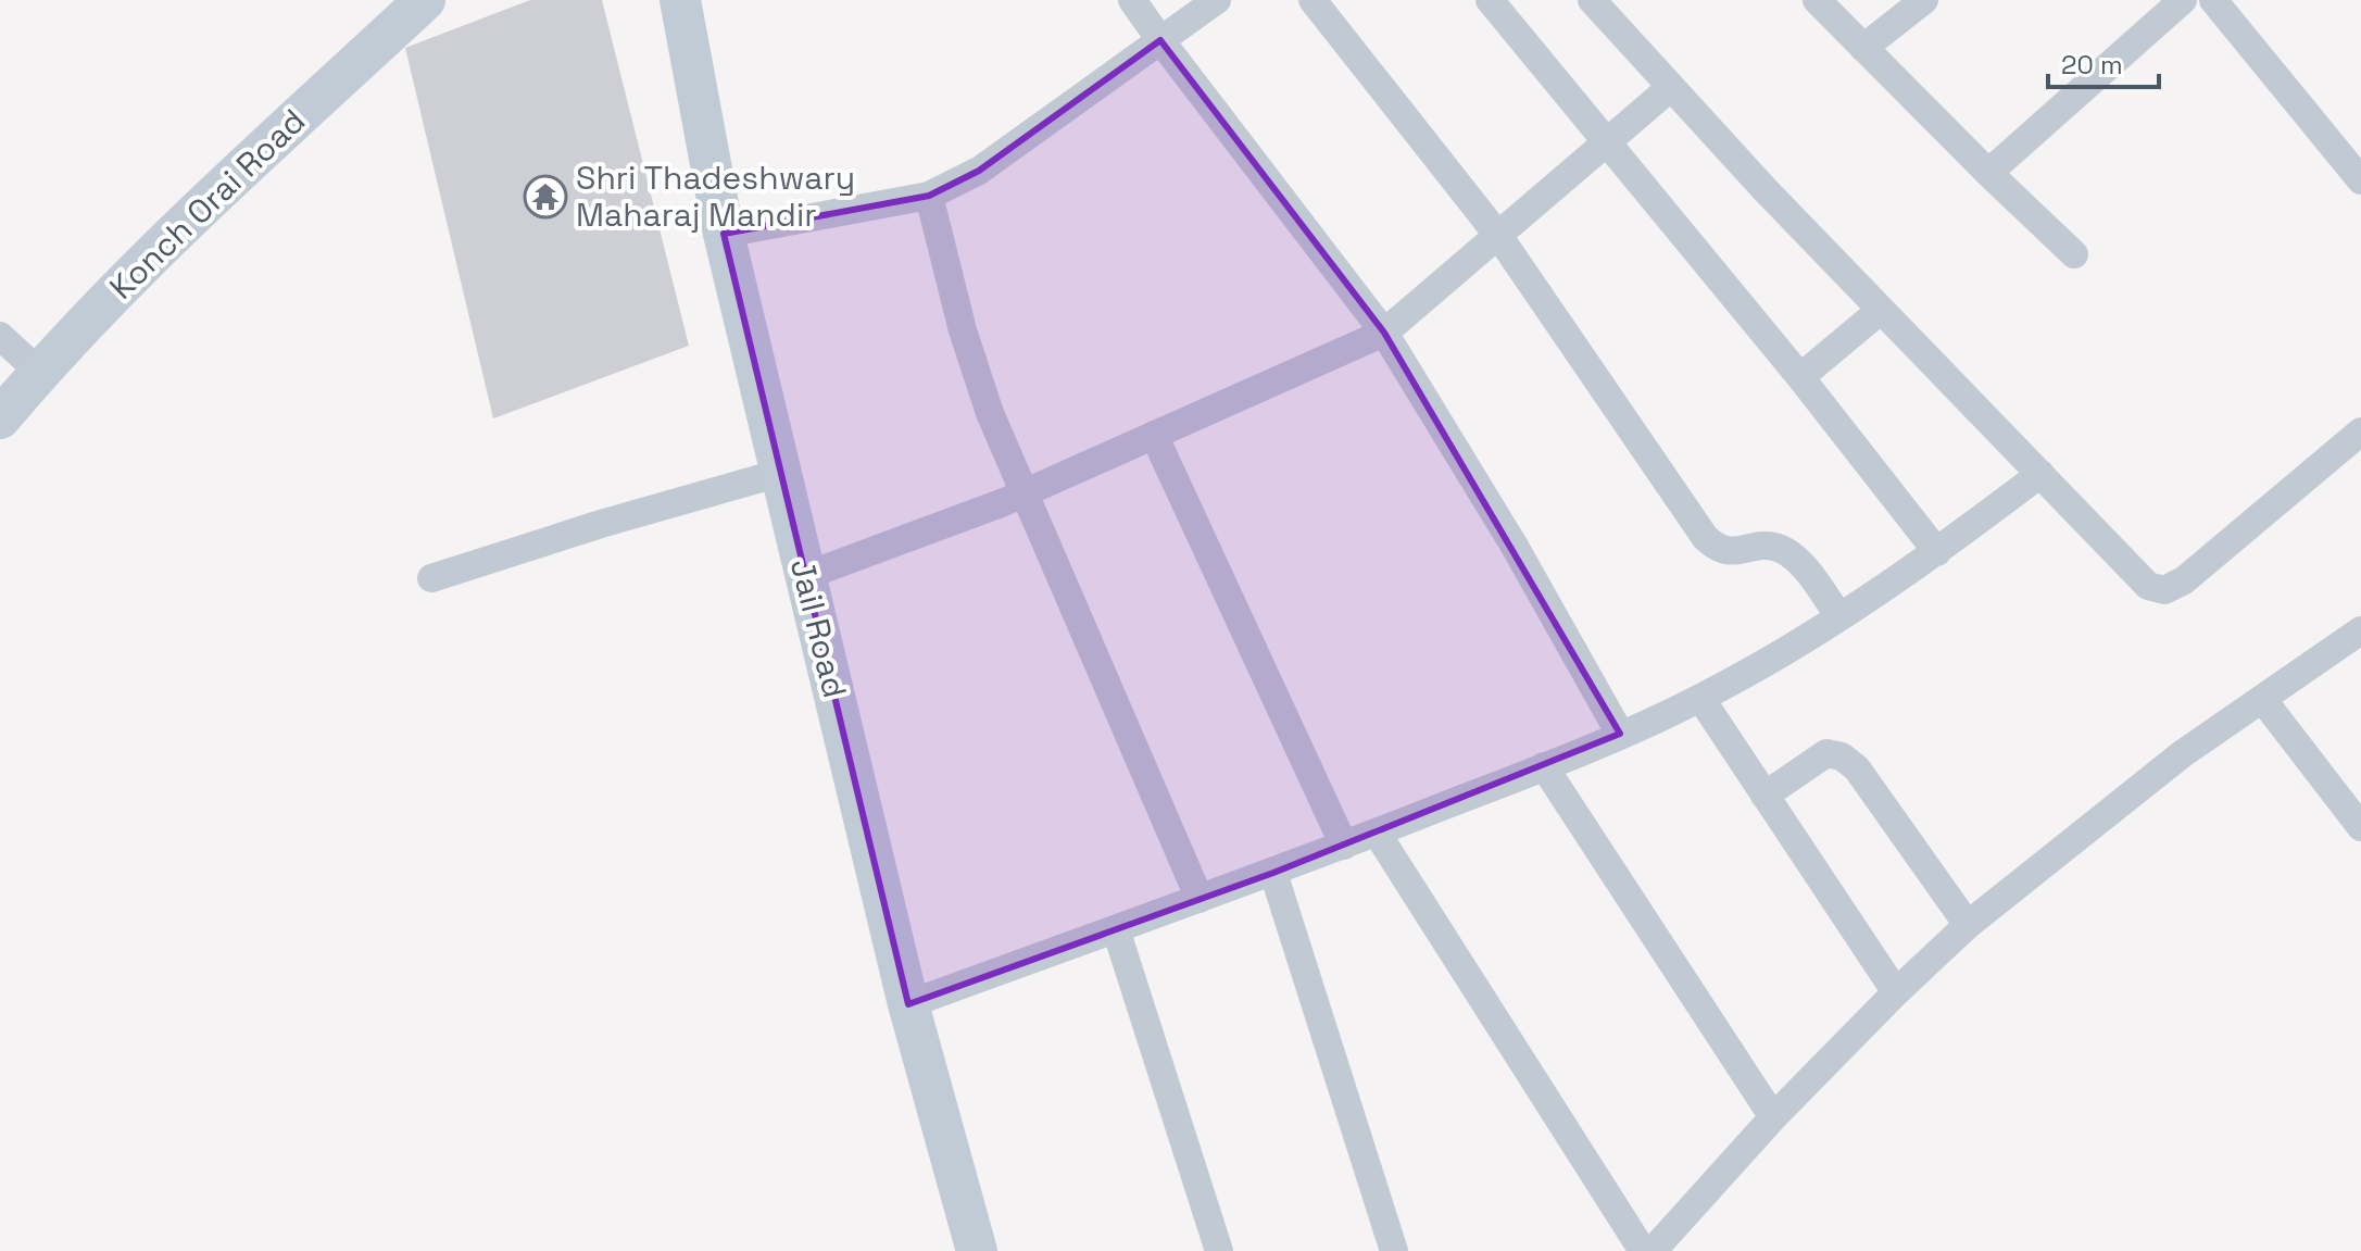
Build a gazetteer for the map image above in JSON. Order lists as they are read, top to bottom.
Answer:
{
  "streets": {
    "street": ["Konch Orai Road", "Jail Road"]
  },
  "places": {
    "temple": ["Shri Thadeshwary Maharaj Mandir"]
  },
  "scale_bar": "20 m"
}
